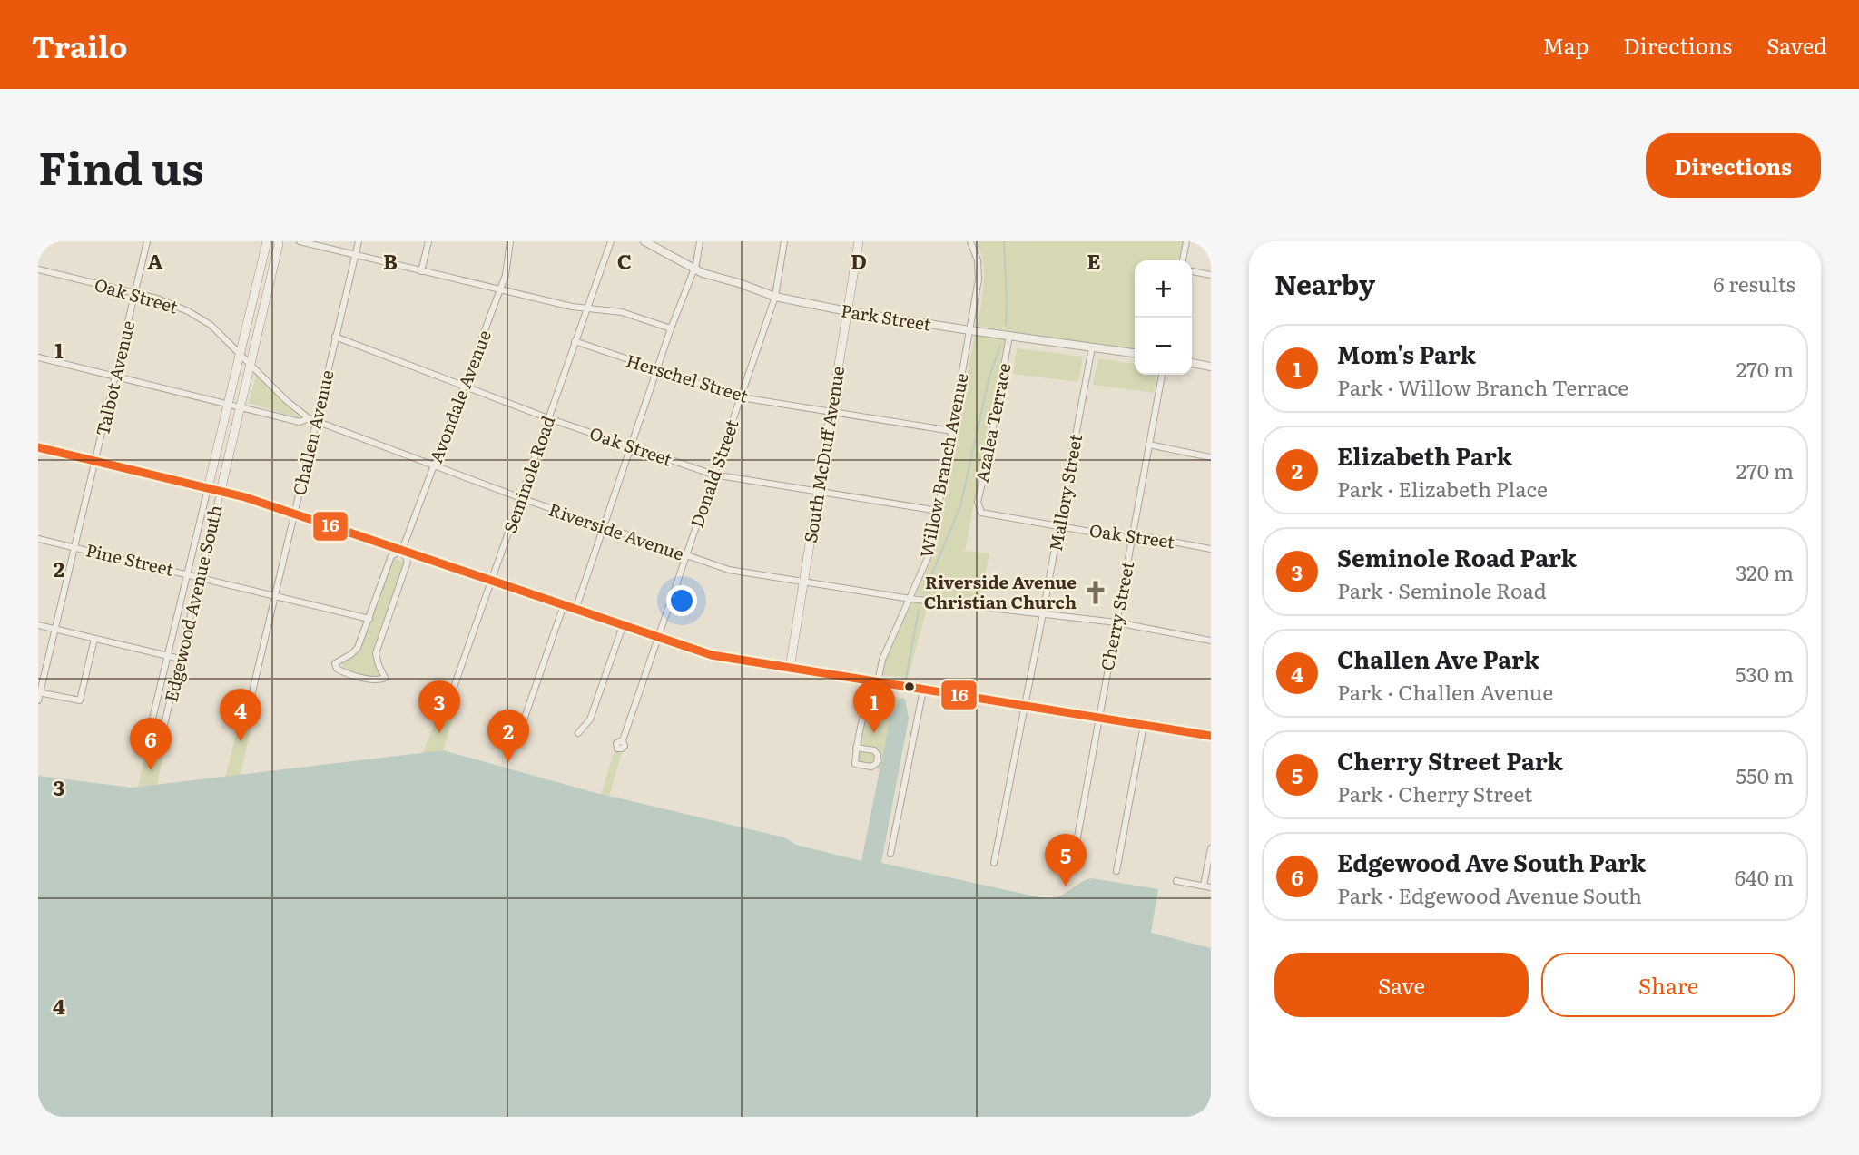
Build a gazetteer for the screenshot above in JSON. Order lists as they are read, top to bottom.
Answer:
{
  "streets": {
    "main road": ["South McDuff Avenue", "Edgewood Avenue South"],
    "street": [
      "Oak Street",
      "Park Street",
      "Talbot Avenue",
      "Herschel Street",
      "Avondale Avenue",
      "Azalea Terrace",
      "Challen Avenue",
      "Willow Branch Avenue",
      "Donald Street",
      "Seminole Road",
      "Mallory Street",
      "Riverside Avenue",
      "Pine Street",
      "Cherry Street"
    ]
  },
  "crossings": [
    ["Oak Street", "Talbot Avenue"],
    ["Oak Street", "Avondale Avenue"],
    ["Oak Street", "Azalea Terrace"],
    ["Oak Street", "Challen Avenue"],
    ["Oak Street", "South McDuff Avenue"],
    ["Oak Street", "Willow Branch Avenue"],
    ["Oak Street", "Donald Street"],
    ["Oak Street", "Seminole Road"],
    ["Oak Street", "Mallory Street"],
    ["Oak Street", "Riverside Avenue"],
    ["Oak Street", "Edgewood Avenue South"],
    ["Oak Street", "Cherry Street"],
    ["Park Street", "Azalea Terrace"],
    ["Park Street", "South McDuff Avenue"],
    ["Park Street", "Willow Branch Avenue"],
    ["Park Street", "Donald Street"],
    ["Park Street", "Mallory Street"],
    ["Talbot Avenue", "Riverside Avenue"],
    ["Talbot Avenue", "Pine Street"],
    ["Herschel Street", "South McDuff Avenue"],
    ["Herschel Street", "Willow Branch Avenue"],
    ["Herschel Street", "Donald Street"],
    ["Herschel Street", "Seminole Road"],
    ["Avondale Avenue", "Riverside Avenue"],
    ["Challen Avenue", "Riverside Avenue"],
    ["Challen Avenue", "Pine Street"],
    ["South McDuff Avenue", "Riverside Avenue"],
    ["Willow Branch Avenue", "Riverside Avenue"],
    ["Donald Street", "Riverside Avenue"],
    ["Seminole Road", "Riverside Avenue"],
    ["Mallory Street", "Riverside Avenue"],
    ["Riverside Avenue", "Edgewood Avenue South"],
    ["Riverside Avenue", "Cherry Street"],
    ["Pine Street", "Edgewood Avenue South"]
  ],
  "places": {
    "church": ["Riverside Avenue Christian Church"]
  },
  "lines": ["transit line 16"],
  "page": {
    "header": "Trailo",
    "nav": ["Map", "Directions", "Saved"],
    "title": "Find us",
    "buttons": [
      "Directions",
      ["Save", "Share"]
    ],
    "heading": ["Nearby", "6 results"],
    "map_buttons": ["+", "−"],
    "list": [
      {
        "mark": "1",
        "name": "Mom's Park",
        "note": "Park · Willow Branch Terrace",
        "value": "270 m"
      },
      {
        "mark": "2",
        "name": "Elizabeth Park",
        "note": "Park · Elizabeth Place",
        "value": "270 m"
      },
      {
        "mark": "3",
        "name": "Seminole Road Park",
        "note": "Park · Seminole Road",
        "value": "320 m"
      },
      {
        "mark": "4",
        "name": "Challen Ave Park",
        "note": "Park · Challen Avenue",
        "value": "530 m"
      },
      {
        "mark": "5",
        "name": "Cherry Street Park",
        "note": "Park · Cherry Street",
        "value": "550 m"
      },
      {
        "mark": "6",
        "name": "Edgewood Ave South Park",
        "note": "Park · Edgewood Avenue South",
        "value": "640 m"
      }
    ],
    "pins": [
      "1",
      "3",
      "4",
      "2",
      "6",
      "5"
    ]
  },
  "grid": {
    "columns": [
      "A",
      "B",
      "C",
      "D",
      "E"
    ],
    "rows": [
      "1",
      "2",
      "3",
      "4"
    ]
  }
}
